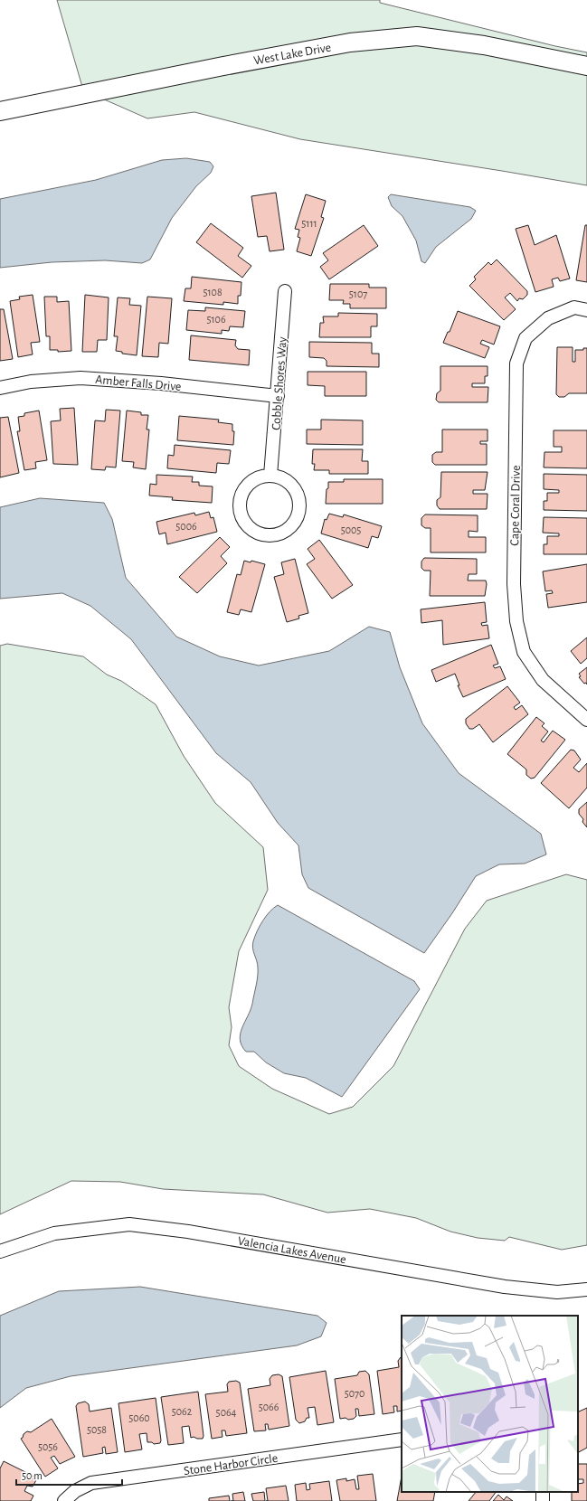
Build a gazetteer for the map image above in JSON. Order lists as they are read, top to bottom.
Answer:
{
  "streets": {
    "street": [
      "West Lake Drive",
      "Amber Falls Drive",
      "Cobble Shores Way",
      "Cape Coral Drive",
      "Valencia Lakes Avenue",
      "Stone Harbor Circle"
    ]
  },
  "crossings": [
    ["Amber Falls Drive", "Cobble Shores Way"]
  ],
  "house_numbers": [
    "5111",
    "5108",
    "5107",
    "5106",
    "5006",
    "5005",
    "5070",
    "5066",
    "5062",
    "5064",
    "5060",
    "5058",
    "5056"
  ],
  "scale_bar": "50 m"
}
